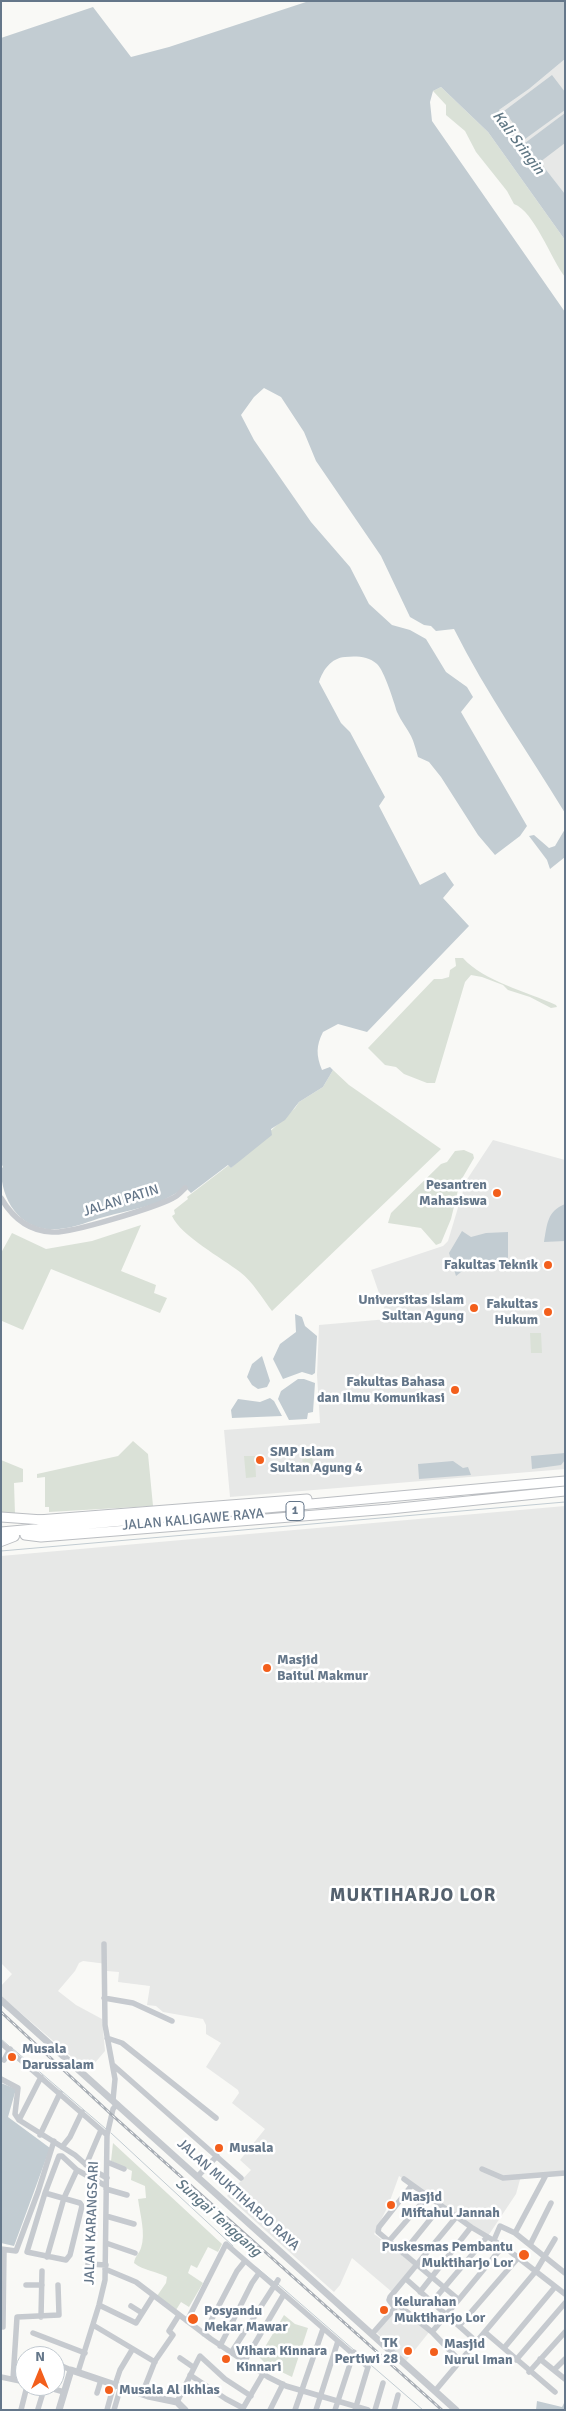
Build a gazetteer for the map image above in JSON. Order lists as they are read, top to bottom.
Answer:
{
  "streets": {
    "highway": ["1", "JALAN KALIGAWE RAYA"],
    "street": ["JALAN PATIN", "JALAN MUKTIHARJO RAYA", "JALAN KARANGSARI"]
  },
  "crossings": [
    ["1", "JALAN KALIGAWE RAYA"],
    ["JALAN MUKTIHARJO RAYA", "JALAN KARANGSARI"]
  ],
  "districts": ["MUKTIHARJO LOR"],
  "water": ["Kali Sringin", "Sungai Tenggang"],
  "places": [
    "Pesantren Mahasiswa",
    "Fakultas Teknik",
    "Universitas Islam Sultan Agung",
    "Fakultas Hukum",
    "Fakultas Bahasa dan Ilmu Komunikasi",
    "SMP Islam Sultan Agung 4",
    "Masjid Baitul Makmur",
    "Musala Darussalam",
    "Musala",
    "Masjid Miftahul Jannah",
    "Puskesmas Pembantu Muktiharjo Lor",
    "Kelurahan Muktiharjo Lor",
    "Posyandu Mekar Mawar",
    "TK Pertiwi 28",
    "Masjid Nurul Iman",
    "Vihara Kinnara Kinnari",
    "Musala Al Ikhlas"
  ],
  "north": "top"
}
